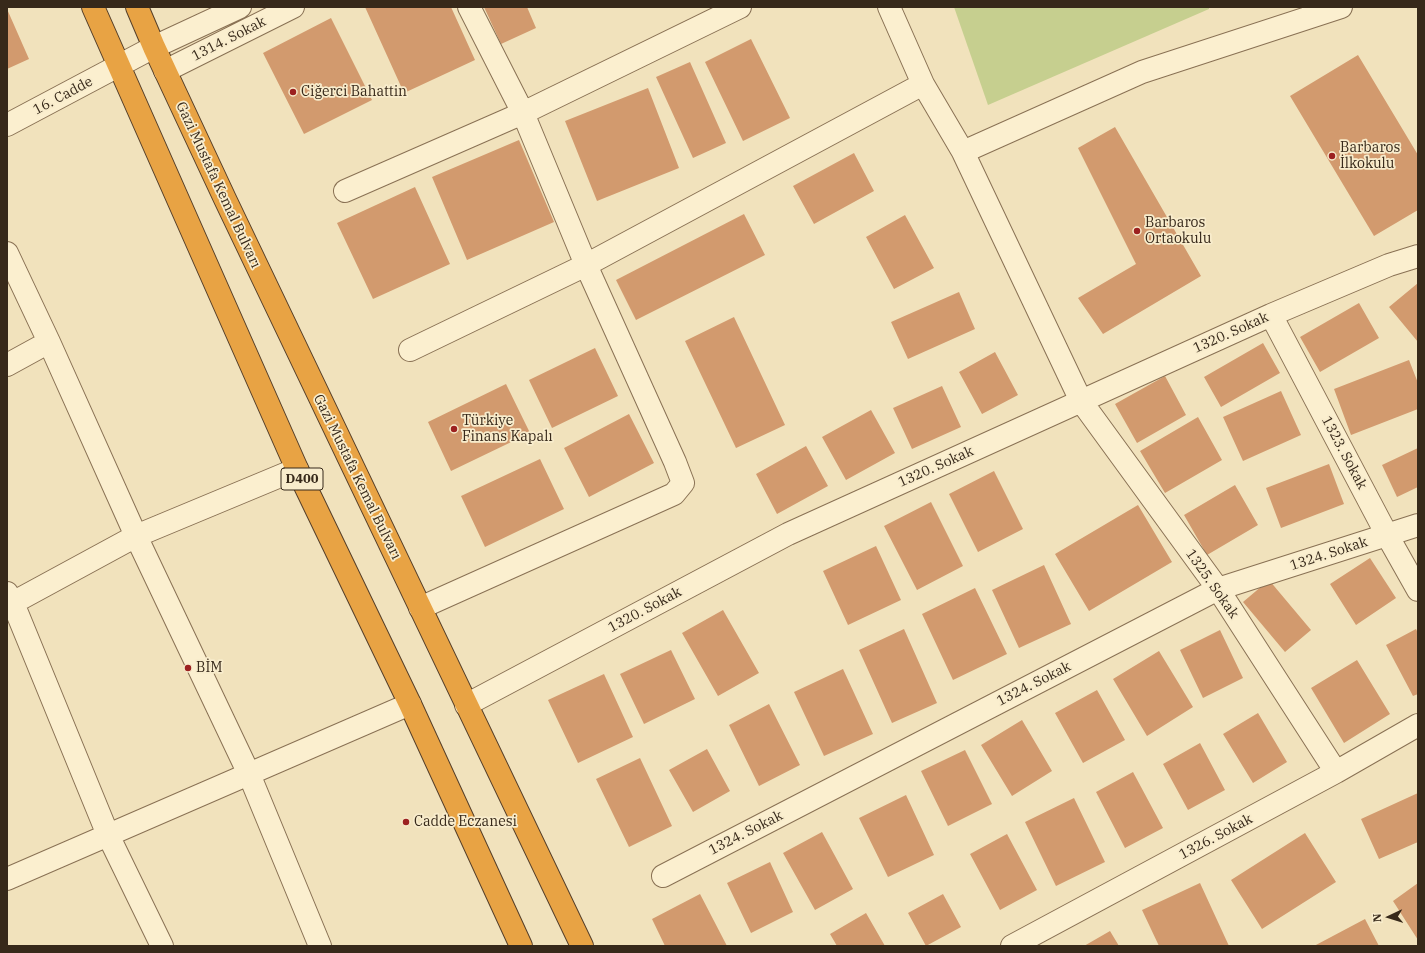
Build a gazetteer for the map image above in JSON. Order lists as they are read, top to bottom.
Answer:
{
  "streets": {
    "highway": ["Gazi Mustafa Kemal Bulvarı", "D400"],
    "street": [
      "1314. Sokak",
      "16. Cadde",
      "1320. Sokak",
      "1323. Sokak",
      "1324. Sokak",
      "1325. Sokak",
      "1326. Sokak"
    ]
  },
  "crossings": [
    ["1314. Sokak", "16. Cadde"],
    ["1314. Sokak", "Gazi Mustafa Kemal Bulvarı"],
    ["1314. Sokak", "D400"],
    ["16. Cadde", "D400"],
    ["Gazi Mustafa Kemal Bulvarı", "1320. Sokak"],
    ["1320. Sokak", "1323. Sokak"],
    ["1320. Sokak", "1325. Sokak"],
    ["1323. Sokak", "1324. Sokak"],
    ["1324. Sokak", "1325. Sokak"],
    ["1325. Sokak", "1326. Sokak"]
  ],
  "places": [
    "Ciğerci Bahattin",
    "Barbaros İlkokulu",
    "Barbaros Ortaokulu",
    "Türkiye Finans Kapalı",
    "BİM",
    "Cadde Eczanesi"
  ],
  "north": "left"
}
